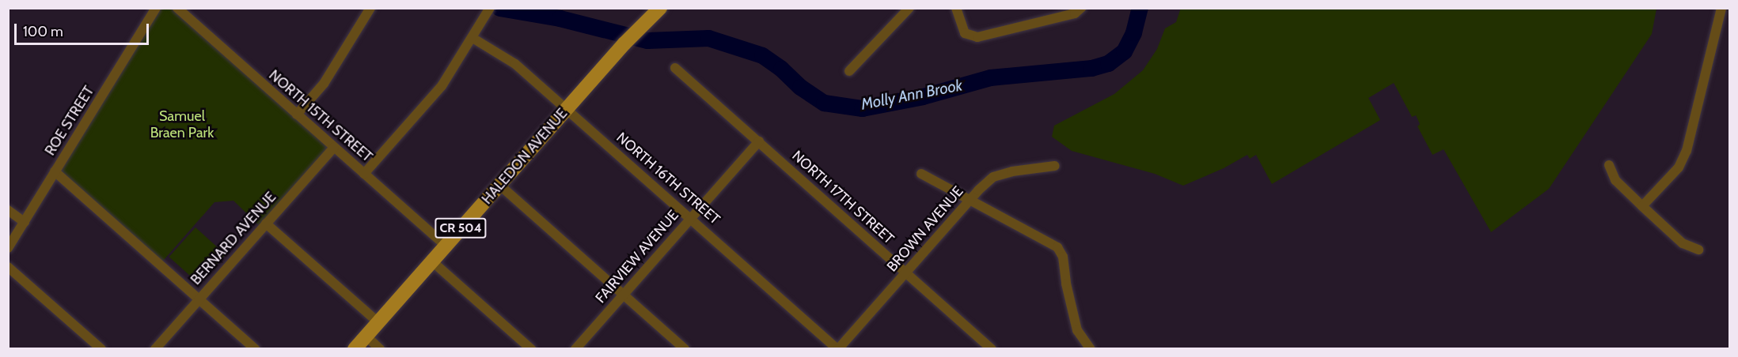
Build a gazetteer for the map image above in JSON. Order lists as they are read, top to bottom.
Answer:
{
  "streets": {
    "main road": ["HALEDON AVENUE", "CR 504"],
    "street": [
      "NORTH 15TH STREET",
      "ROE STREET",
      "NORTH 16TH STREET",
      "NORTH 17TH STREET",
      "BROWN AVENUE",
      "BERNARD AVENUE",
      "FAIRVIEW AVENUE"
    ]
  },
  "crossings": [
    ["NORTH 15TH STREET", "HALEDON AVENUE"],
    ["NORTH 15TH STREET", "BERNARD AVENUE"],
    ["HALEDON AVENUE", "NORTH 16TH STREET"],
    ["NORTH 16TH STREET", "BROWN AVENUE"],
    ["NORTH 16TH STREET", "FAIRVIEW AVENUE"],
    ["NORTH 17TH STREET", "BROWN AVENUE"],
    ["NORTH 17TH STREET", "FAIRVIEW AVENUE"]
  ],
  "water": ["Molly Ann Brook"],
  "parks": ["Samuel Braen Park"],
  "scale_bar": "100 m"
}
